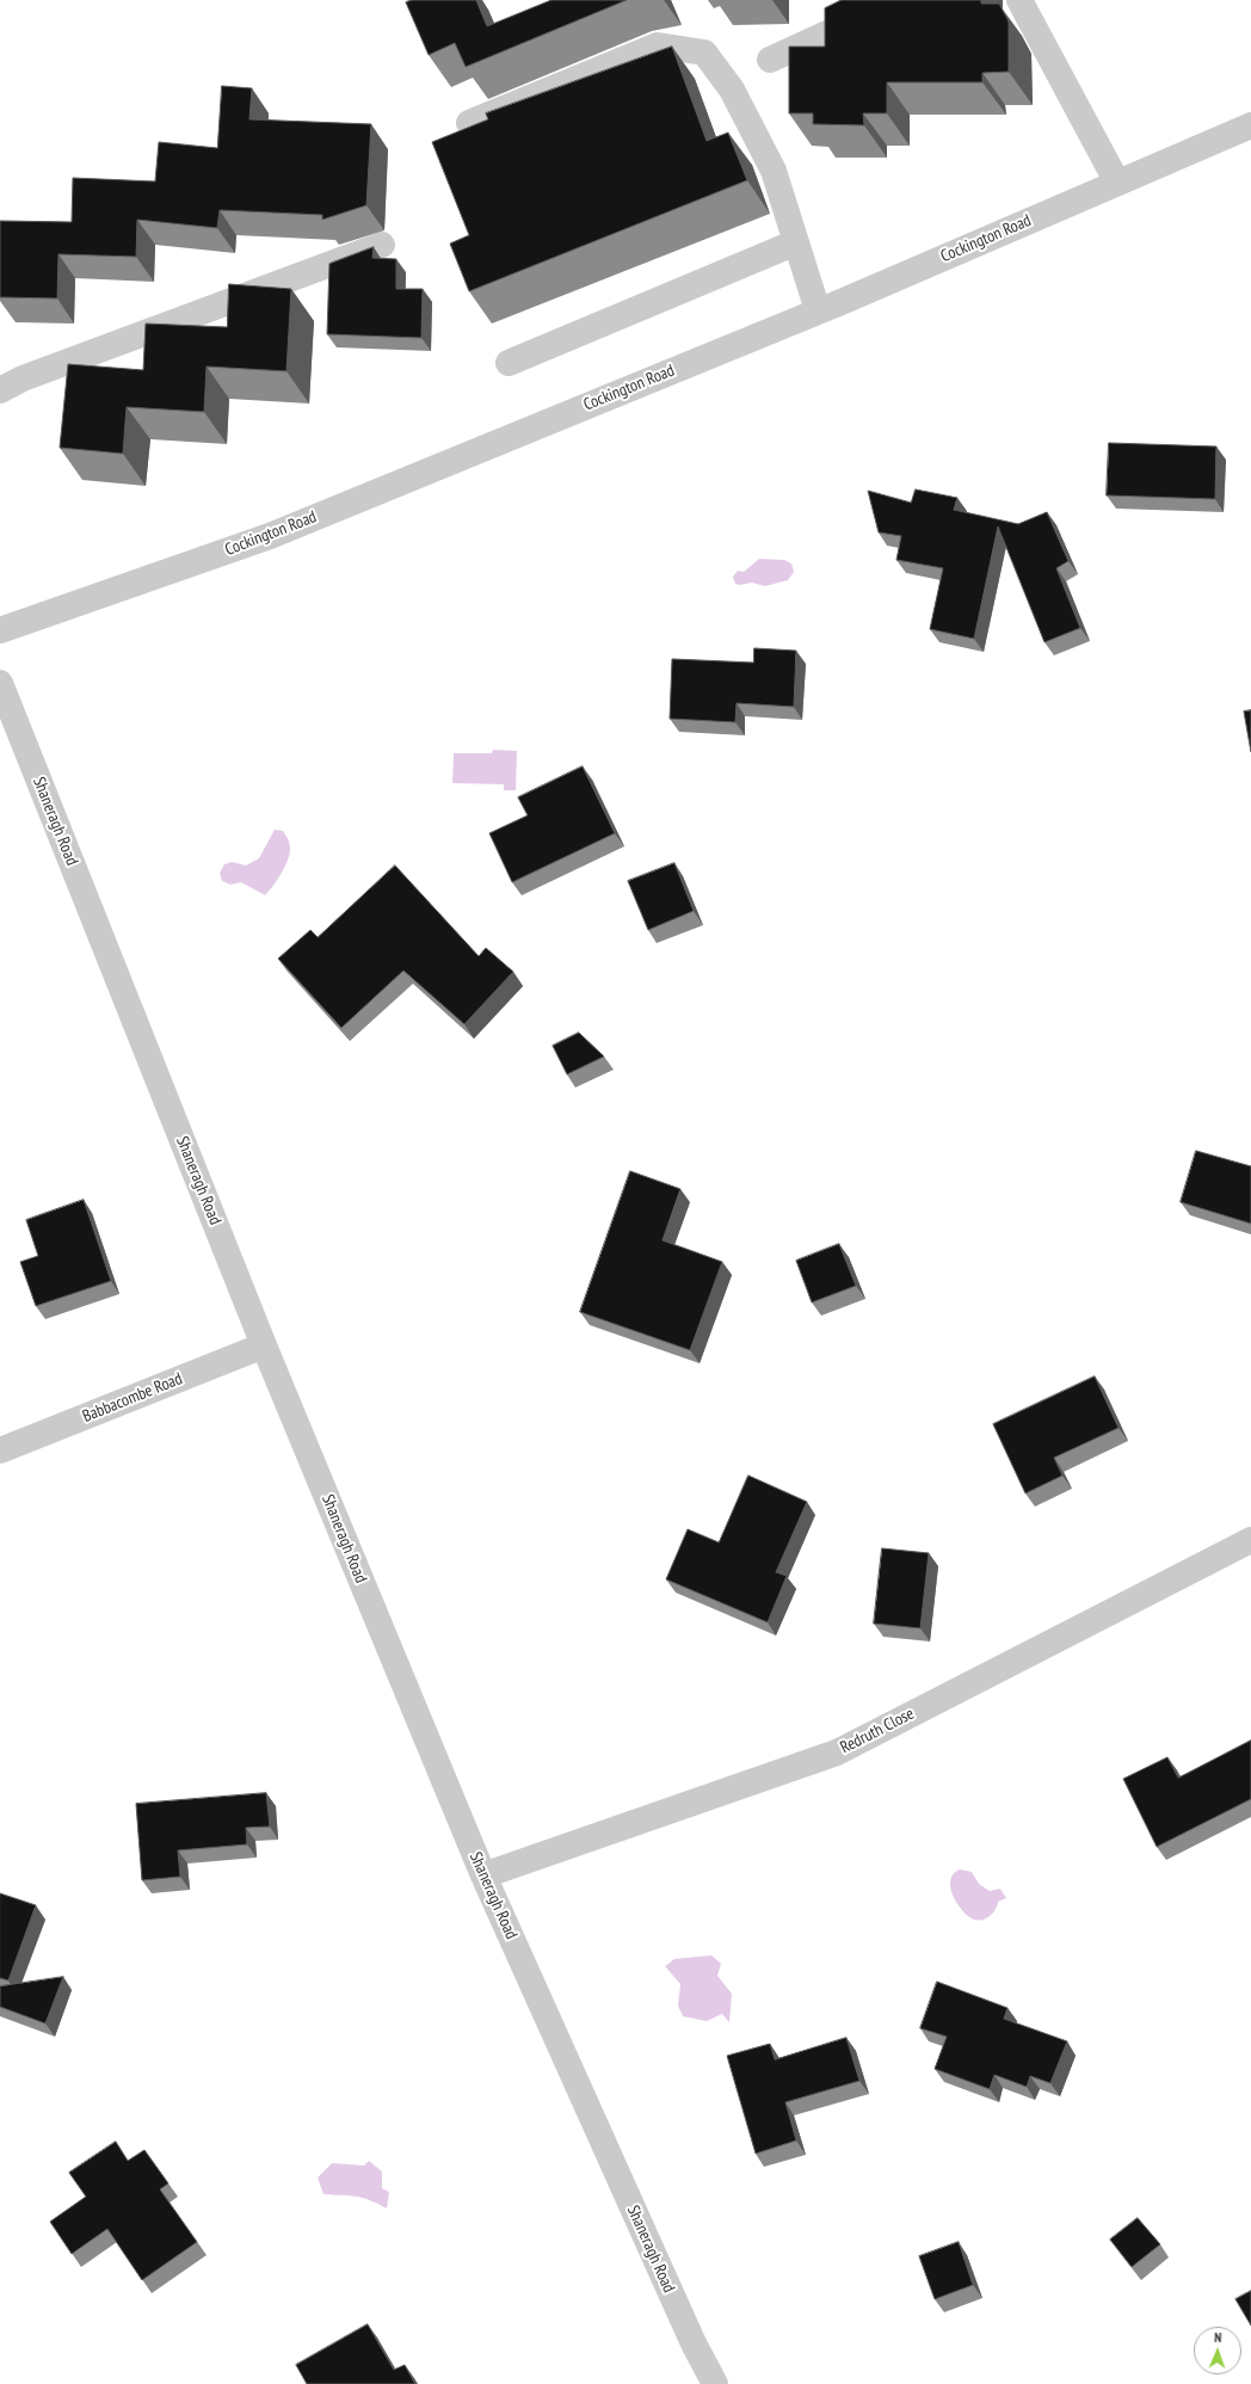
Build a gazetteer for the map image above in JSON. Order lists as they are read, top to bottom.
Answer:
{
  "streets": {
    "street": [
      "Cockington Road",
      "Shaneragh Road",
      "Babbacombe Road",
      "Redruth Close"
    ]
  },
  "crossings": [
    ["Shaneragh Road", "Babbacombe Road"],
    ["Shaneragh Road", "Redruth Close"]
  ],
  "north": "top"
}
